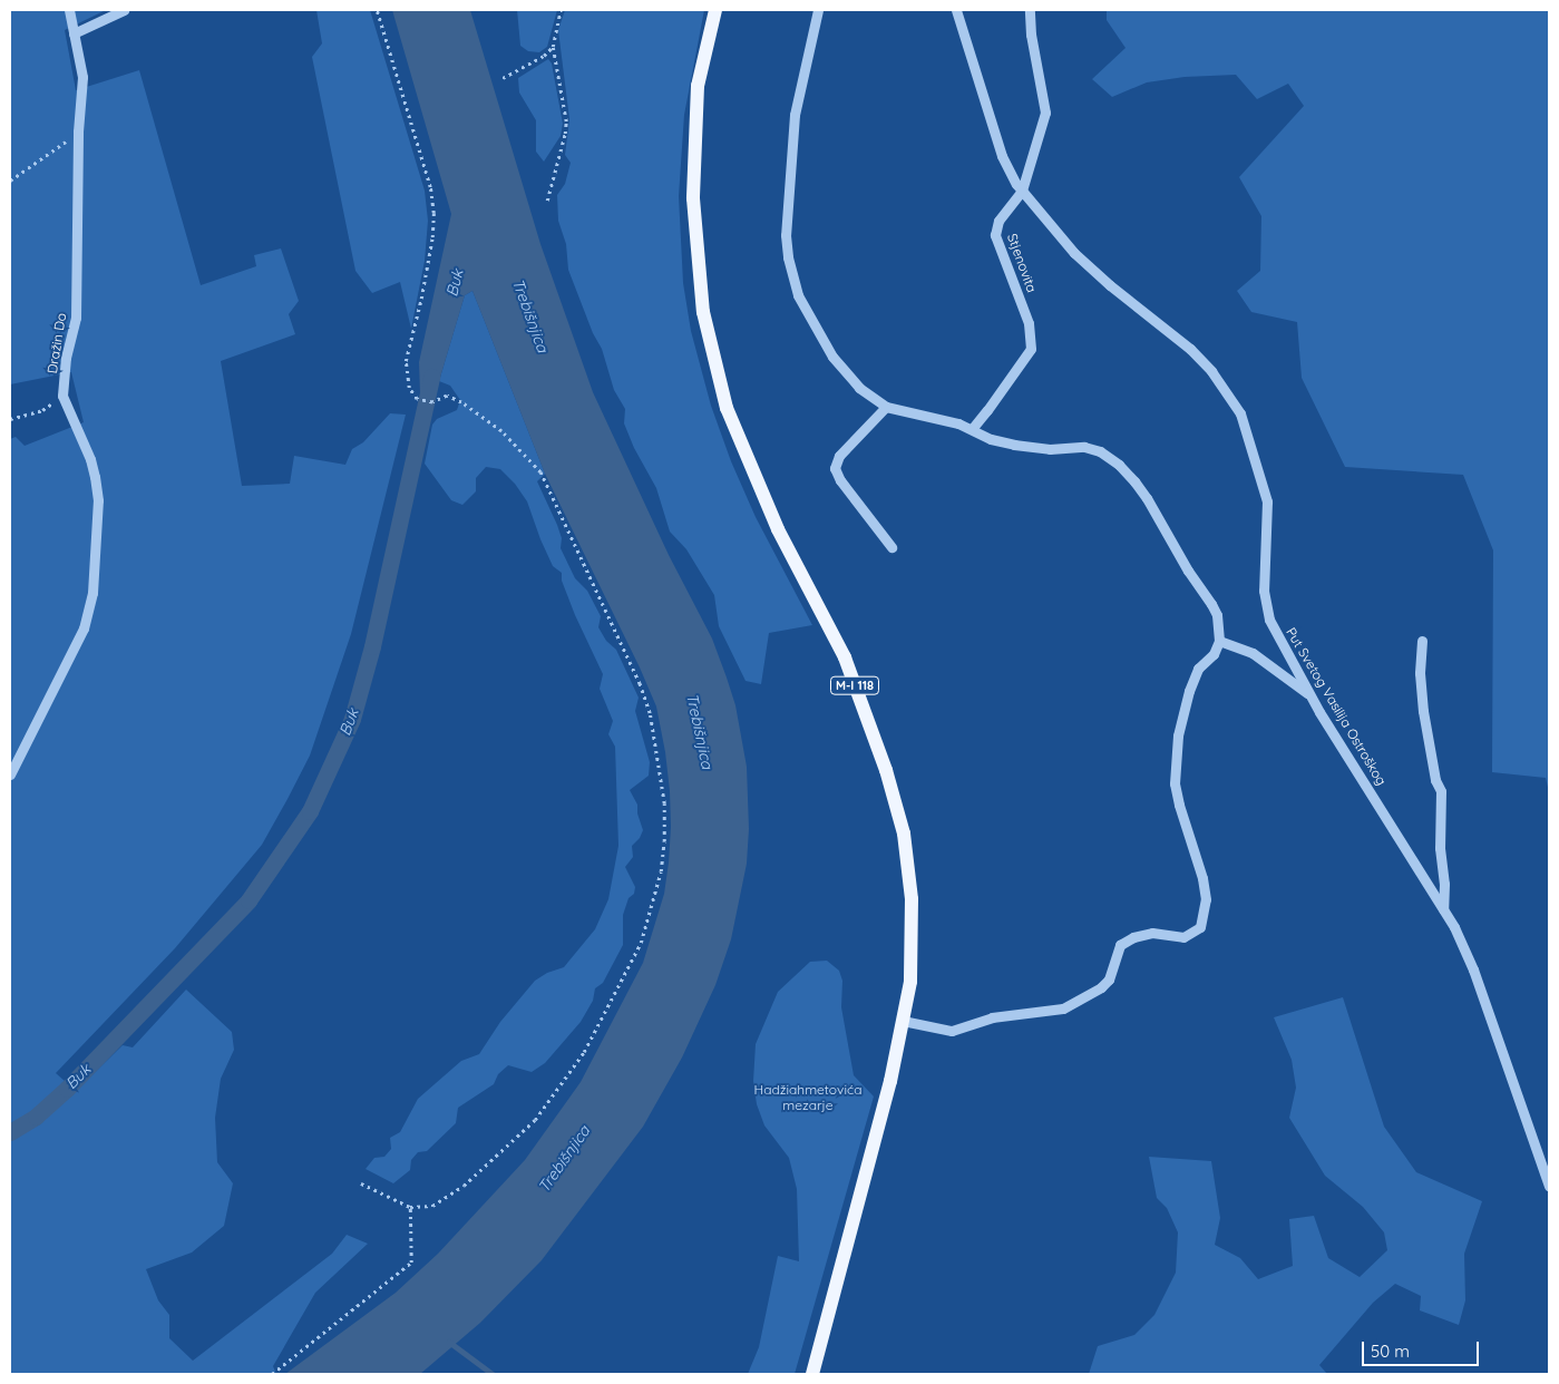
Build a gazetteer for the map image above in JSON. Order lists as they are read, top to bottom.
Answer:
{
  "streets": {
    "main road": ["M-I 118"],
    "street": ["Stjenovita", "Dražin Do", "Put Svetog Vasilija Ostroškog"]
  },
  "crossings": [
    ["Stjenovita", "Put Svetog Vasilija Ostroškog"]
  ],
  "water": ["Buk", "Trebišnjica"],
  "parks": ["Hadžiahmetovića mezarje"],
  "scale_bar": "50 m"
}
